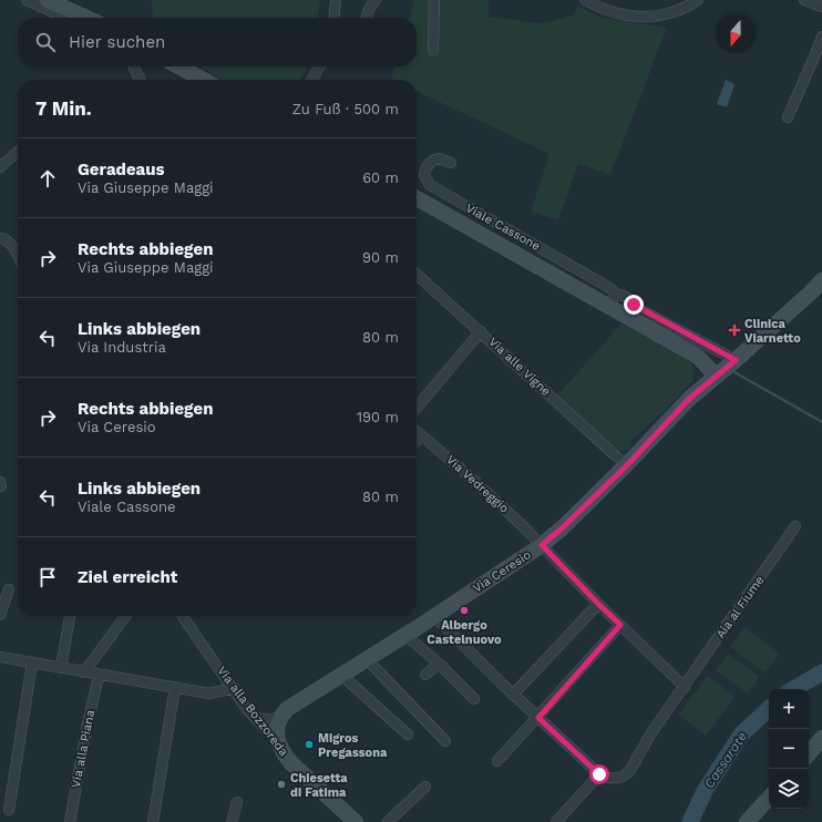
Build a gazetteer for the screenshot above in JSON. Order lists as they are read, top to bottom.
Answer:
{
  "streets": {
    "main road": ["Viale Cassone", "Via Ceresio", "Via alla Bozzoreda"],
    "street": [
      "Via alle Vigne",
      "Via Vedreggio",
      "Aia al Fiume",
      "Via alla Piana"
    ]
  },
  "crossings": [
    ["Viale Cassone", "Via Ceresio"],
    ["Via alle Vigne", "Via Ceresio"],
    ["Via Vedreggio", "Via Ceresio"],
    ["Via Vedreggio", "Aia al Fiume"]
  ],
  "water": ["Cassarate"],
  "places": {
    "health": ["Clinica Viarnetto"],
    "other": ["Albergo Castelnuovo", "Migros Pregassona", "Chiesetta di Fatima"]
  },
  "north": "bottom",
  "page": {
    "search": "Hier suchen",
    "heading": ["7 Min.", "Zu Fuß · 500 m"],
    "list": [
      ["Geradeaus", "Via Giuseppe Maggi", "60 m"],
      ["Rechts abbiegen", "Via Giuseppe Maggi", "90 m"],
      ["Links abbiegen", "Via Industria", "80 m"],
      ["Rechts abbiegen", "Via Ceresio", "190 m"],
      ["Links abbiegen", "Viale Cassone", "80 m"],
      "Ziel erreicht"
    ],
    "map_buttons": ["+", "−"]
  }
}
